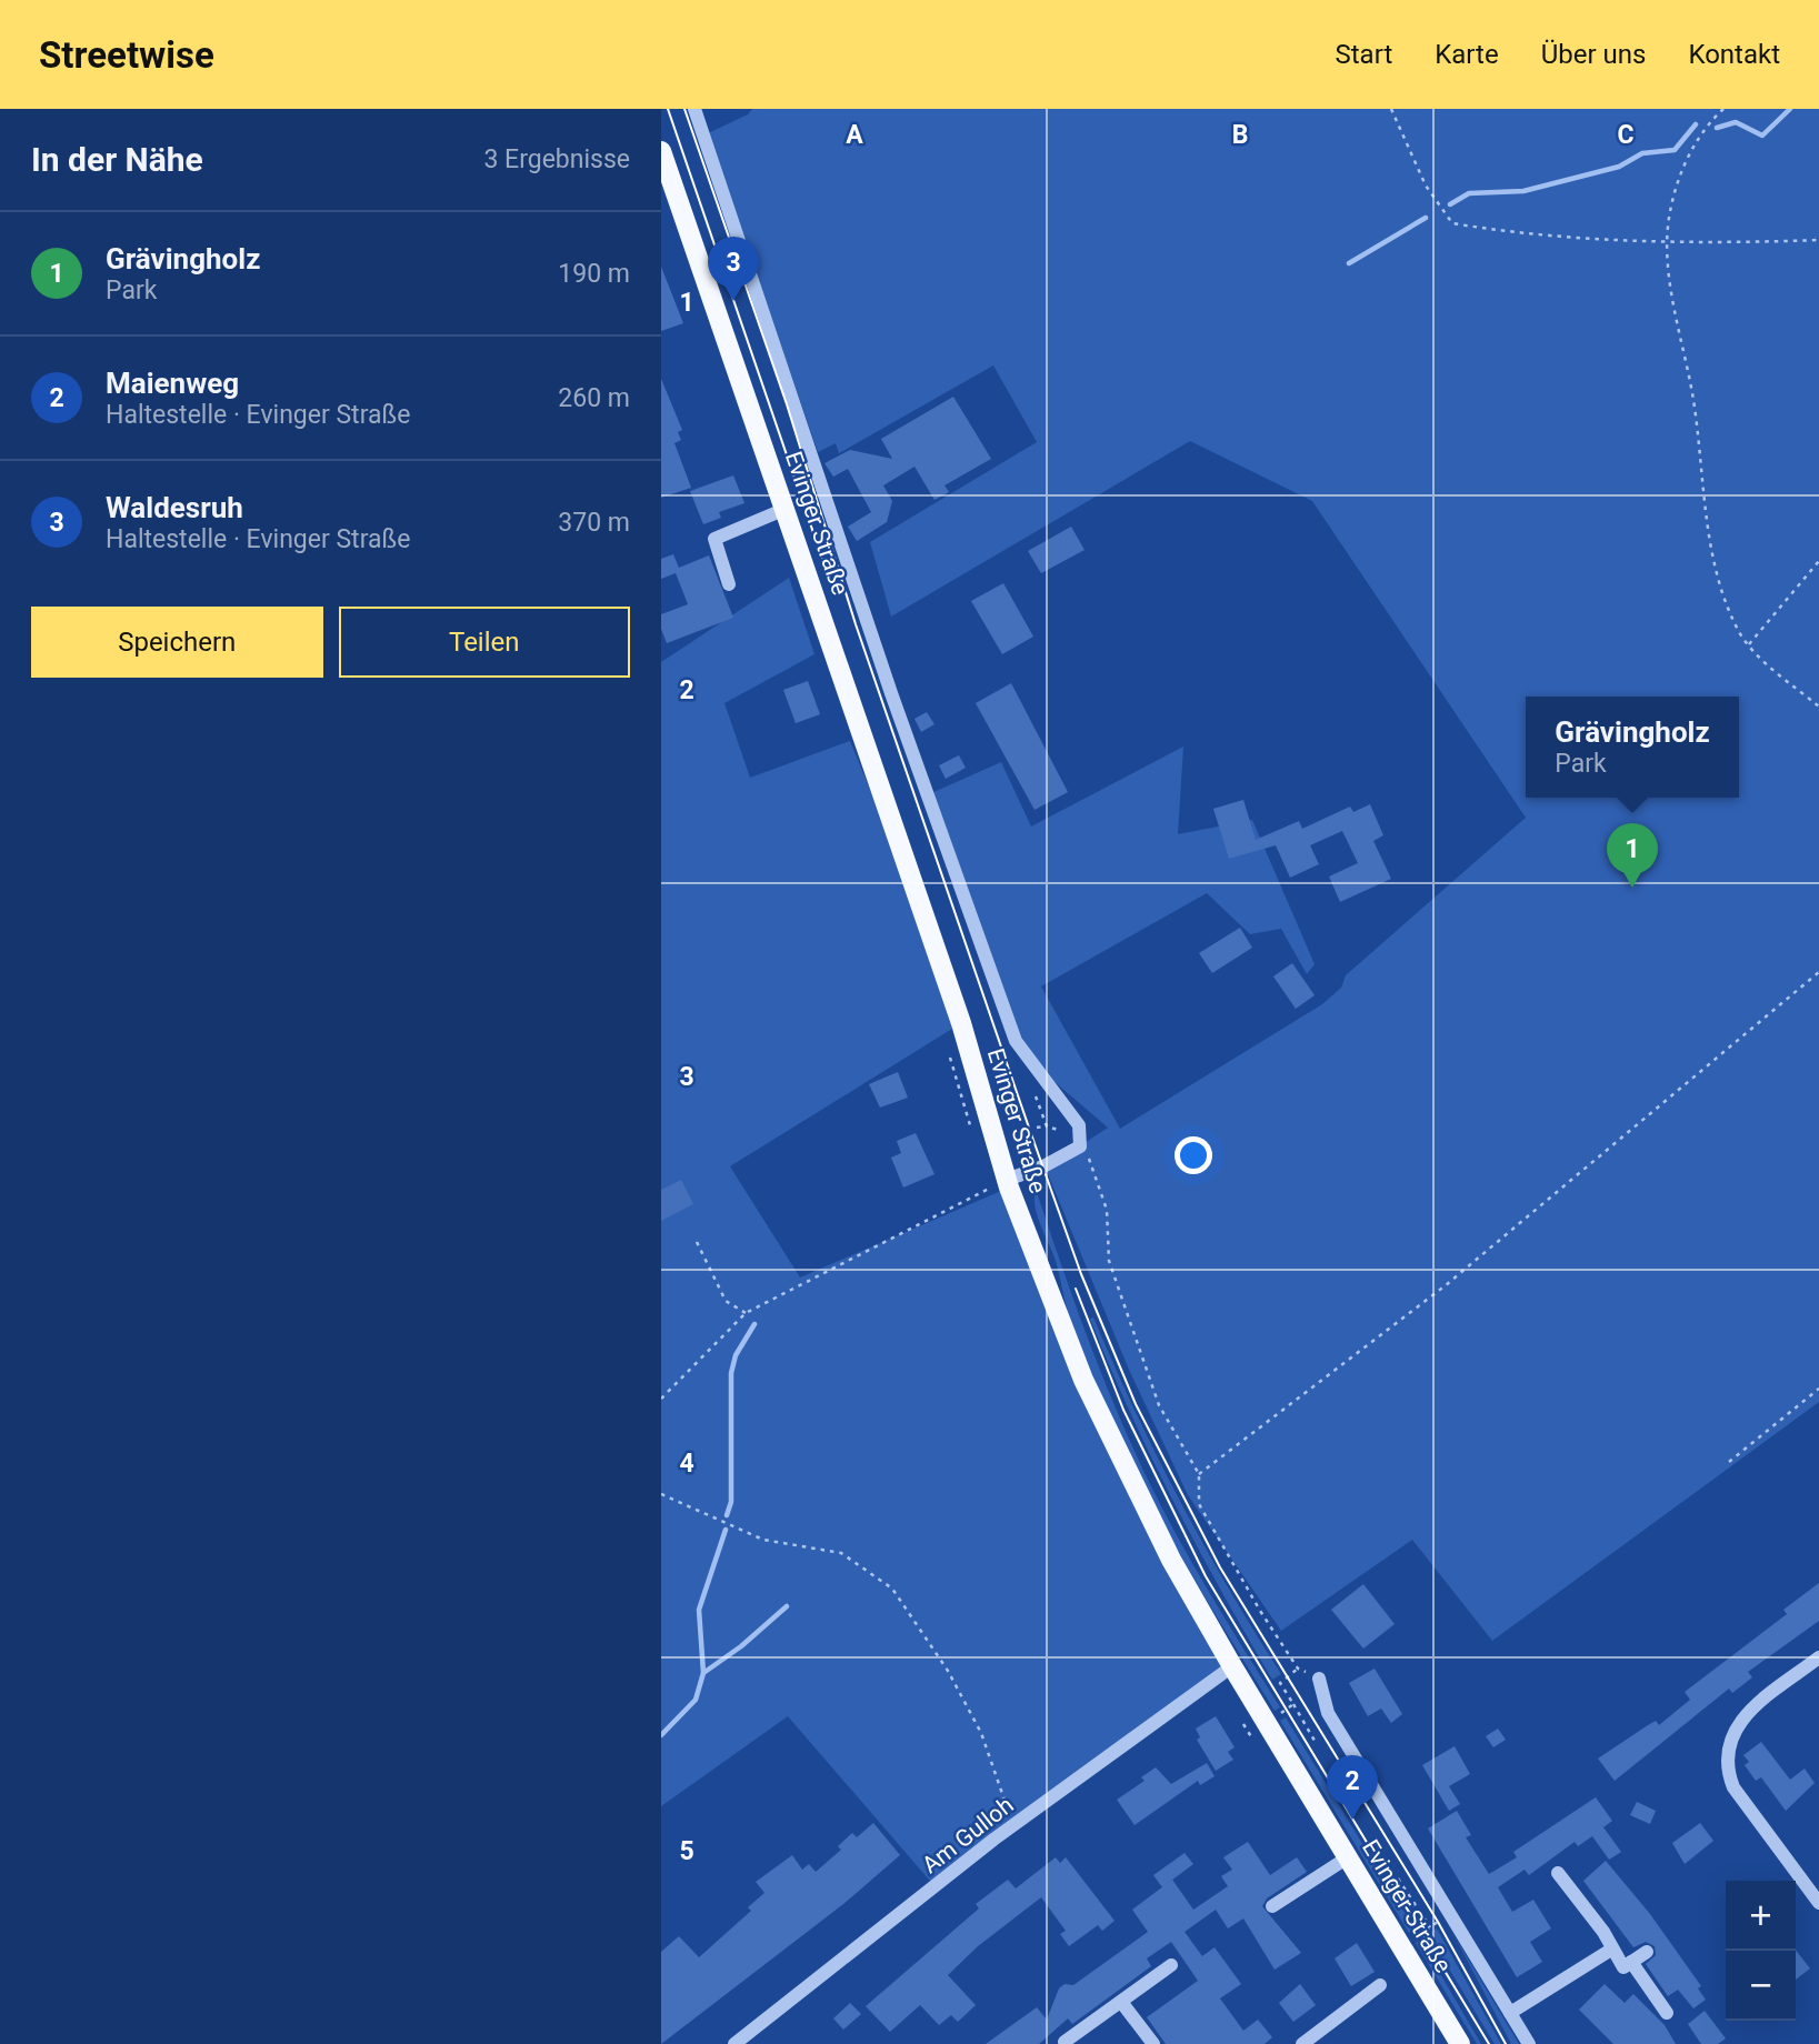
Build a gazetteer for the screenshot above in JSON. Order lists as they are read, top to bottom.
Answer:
{
  "streets": {
    "main road": ["Evinger Straße"],
    "street": ["Am Gulloh"]
  },
  "crossings": [
    ["Evinger Straße", "Am Gulloh"]
  ],
  "page": {
    "header": "Streetwise",
    "nav": [
      "Start",
      "Karte",
      "Über uns",
      "Kontakt"
    ],
    "heading": ["In der Nähe", "3 Ergebnisse"],
    "list": [
      {
        "mark": "1",
        "name": "Grävingholz",
        "note": "Park",
        "value": "190 m"
      },
      {
        "mark": "2",
        "name": "Maienweg",
        "note": "Haltestelle · Evinger Straße",
        "value": "260 m"
      },
      {
        "mark": "3",
        "name": "Waldesruh",
        "note": "Haltestelle · Evinger Straße",
        "value": "370 m"
      }
    ],
    "pins": ["3", "1", "2"],
    "buttons": ["Speichern", "Teilen"],
    "popup": ["Grävingholz", "Park"],
    "map_buttons": ["+", "−"]
  },
  "grid": {
    "columns": ["A", "B", "C"],
    "rows": [
      "1",
      "2",
      "3",
      "4",
      "5"
    ]
  }
}
